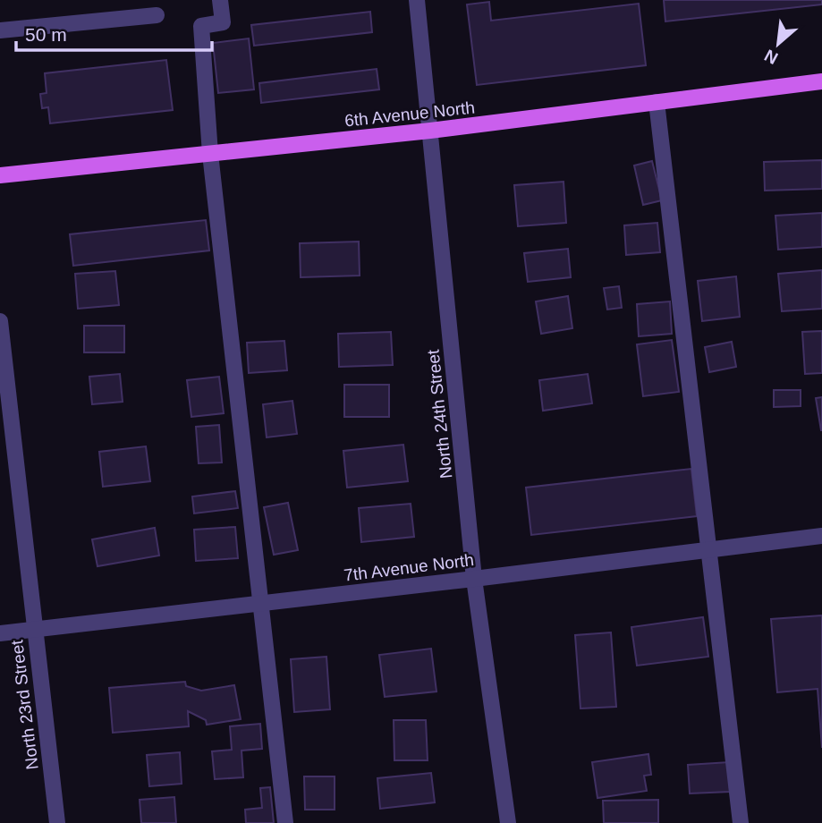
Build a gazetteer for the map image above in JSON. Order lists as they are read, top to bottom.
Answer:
{
  "streets": {
    "main road": ["6th Avenue North"],
    "street": ["North 24th Street", "7th Avenue North", "North 23rd Street"]
  },
  "crossings": [
    ["6th Avenue North", "North 24th Street"],
    ["North 24th Street", "7th Avenue North"],
    ["7th Avenue North", "North 23rd Street"]
  ],
  "scale_bar": "50 m",
  "north": "bottom left"
}
